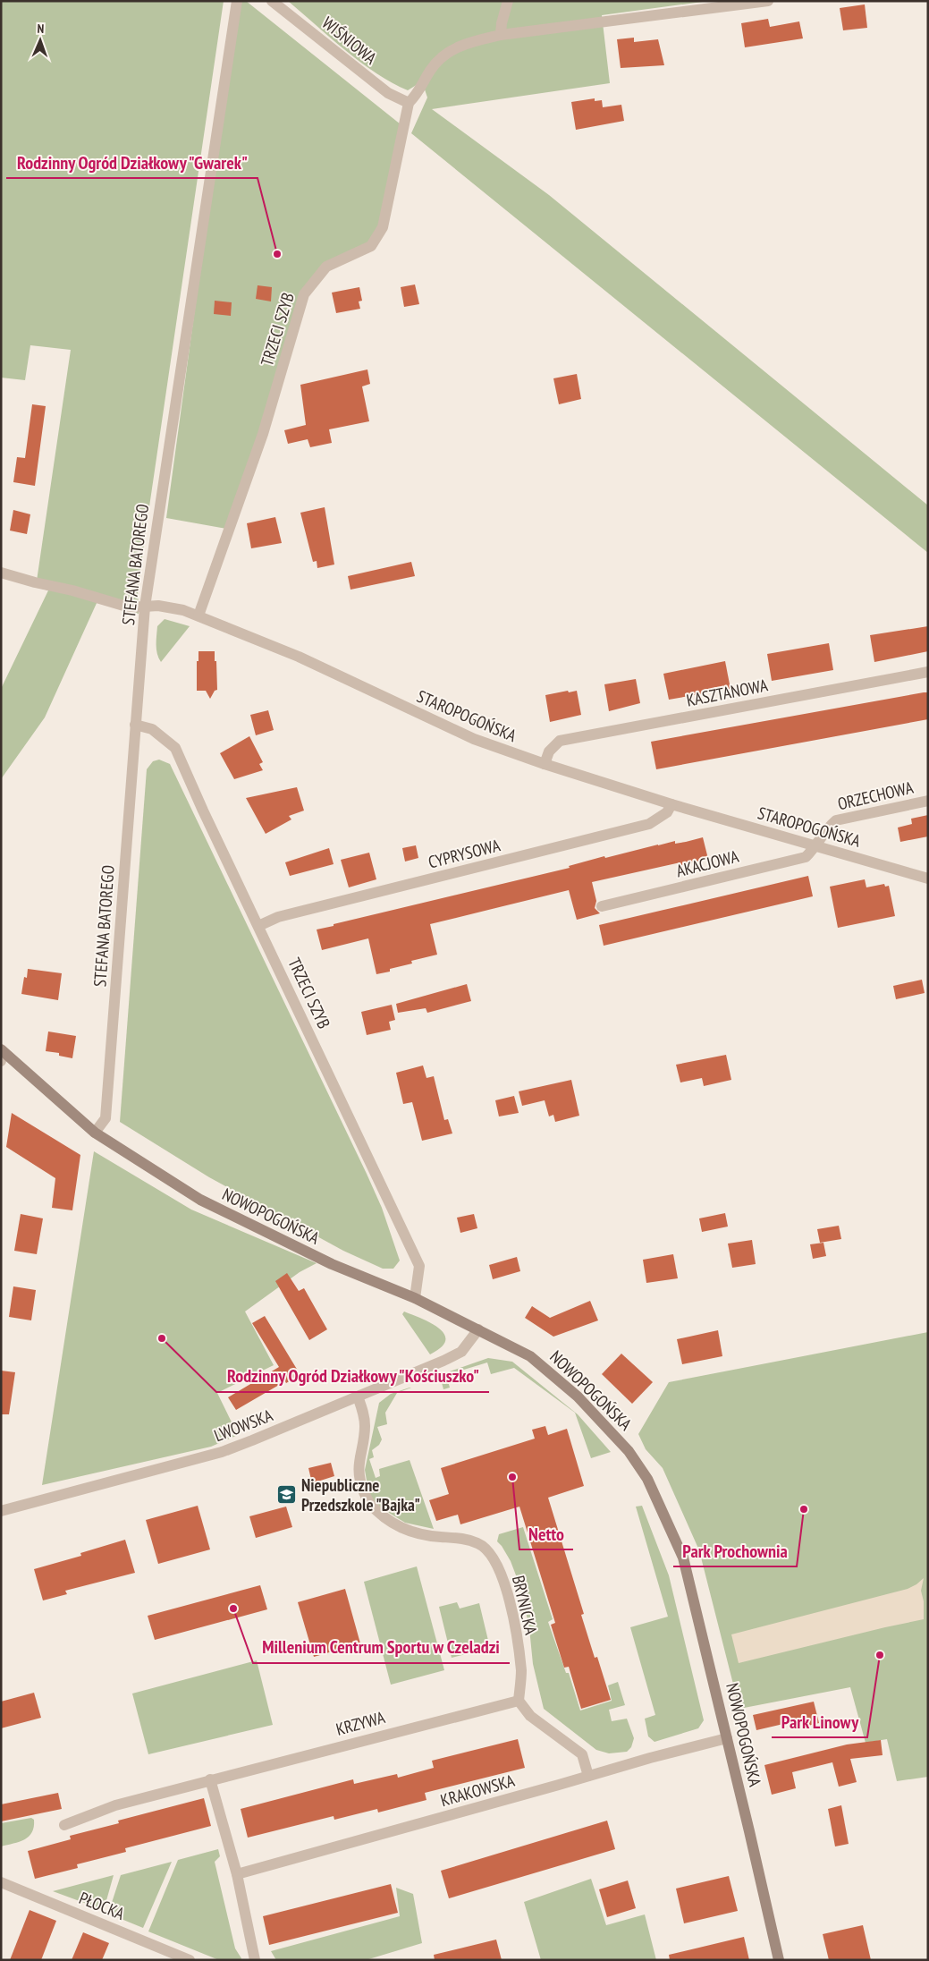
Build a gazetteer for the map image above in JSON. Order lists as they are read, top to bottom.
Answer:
{
  "streets": {
    "street": [
      "WIŚNIOWA",
      "TRZECI SZYB",
      "STEFANA BATOREGO",
      "KASZTANOWA",
      "STAROPOGOŃSKA",
      "ORZECHOWA",
      "CYPRYSOWA",
      "AKACJOWA",
      "NOWOPOGOŃSKA",
      "LWOWSKA",
      "BRYNICKA",
      "KRZYWA",
      "KRAKOWSKA",
      "PŁOCKA"
    ]
  },
  "crossings": [
    ["WIŚNIOWA", "TRZECI SZYB"],
    ["TRZECI SZYB", "STEFANA BATOREGO"],
    ["TRZECI SZYB", "STAROPOGOŃSKA"],
    ["TRZECI SZYB", "CYPRYSOWA"],
    ["TRZECI SZYB", "NOWOPOGOŃSKA"],
    ["STEFANA BATOREGO", "STAROPOGOŃSKA"],
    ["STEFANA BATOREGO", "NOWOPOGOŃSKA"],
    ["KASZTANOWA", "STAROPOGOŃSKA"],
    ["STAROPOGOŃSKA", "ORZECHOWA"],
    ["STAROPOGOŃSKA", "CYPRYSOWA"],
    ["STAROPOGOŃSKA", "AKACJOWA"],
    ["ORZECHOWA", "AKACJOWA"],
    ["NOWOPOGOŃSKA", "LWOWSKA"],
    ["NOWOPOGOŃSKA", "KRAKOWSKA"],
    ["LWOWSKA", "BRYNICKA"],
    ["BRYNICKA", "KRZYWA"]
  ],
  "places": {
    "other": [
      "Rodzinny Ogród Działkowy \"Gwarek\"",
      "Rodzinny Ogród Działkowy \"Kościuszko\"",
      "Netto",
      "Park Prochownia",
      "Millenium Centrum Sportu w Czeladzi",
      "Park Linowy"
    ],
    "school or university": ["Niepubliczne Przedszkole \"Bajka\""]
  },
  "north": "top"
}
